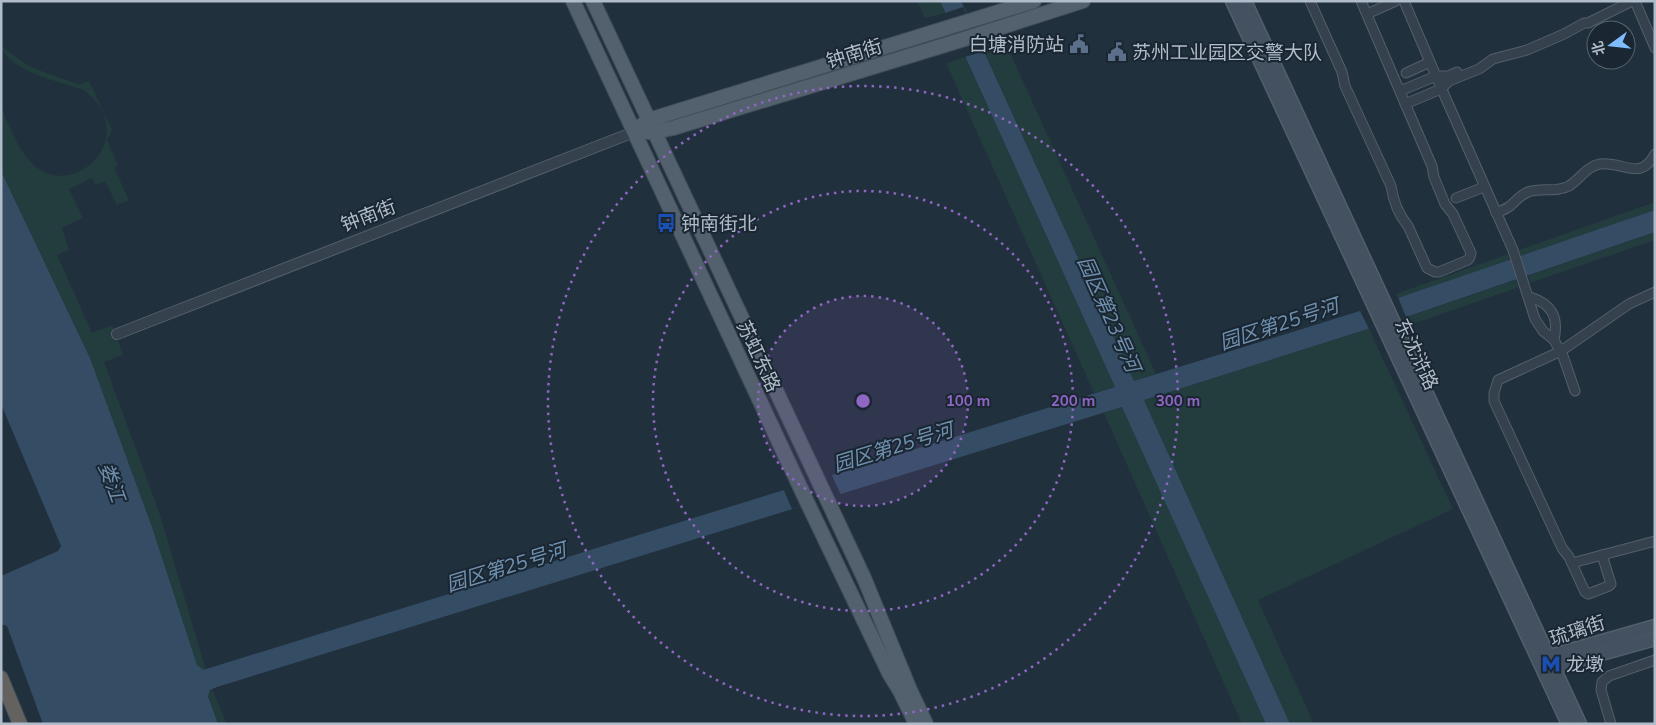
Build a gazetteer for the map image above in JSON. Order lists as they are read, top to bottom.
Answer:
{
  "streets": {
    "main road": [
      "钟南街",
      "东沈浒路",
      "苏虹东路",
      "琉璃街"
    ]
  },
  "crossings": [
    ["钟南街", "苏虹东路"],
    ["东沈浒路", "琉璃街"]
  ],
  "water": ["园区第23号河", "园区第25号河", "娄江"],
  "places": {
    "public building": ["白塘消防站", "苏州工业园区交警大队"],
    "bus stop": ["钟南街北"],
    "metro station": ["龙墩"]
  },
  "north": "left",
  "rings": ["100 m", "200 m", "300 m"]
}
